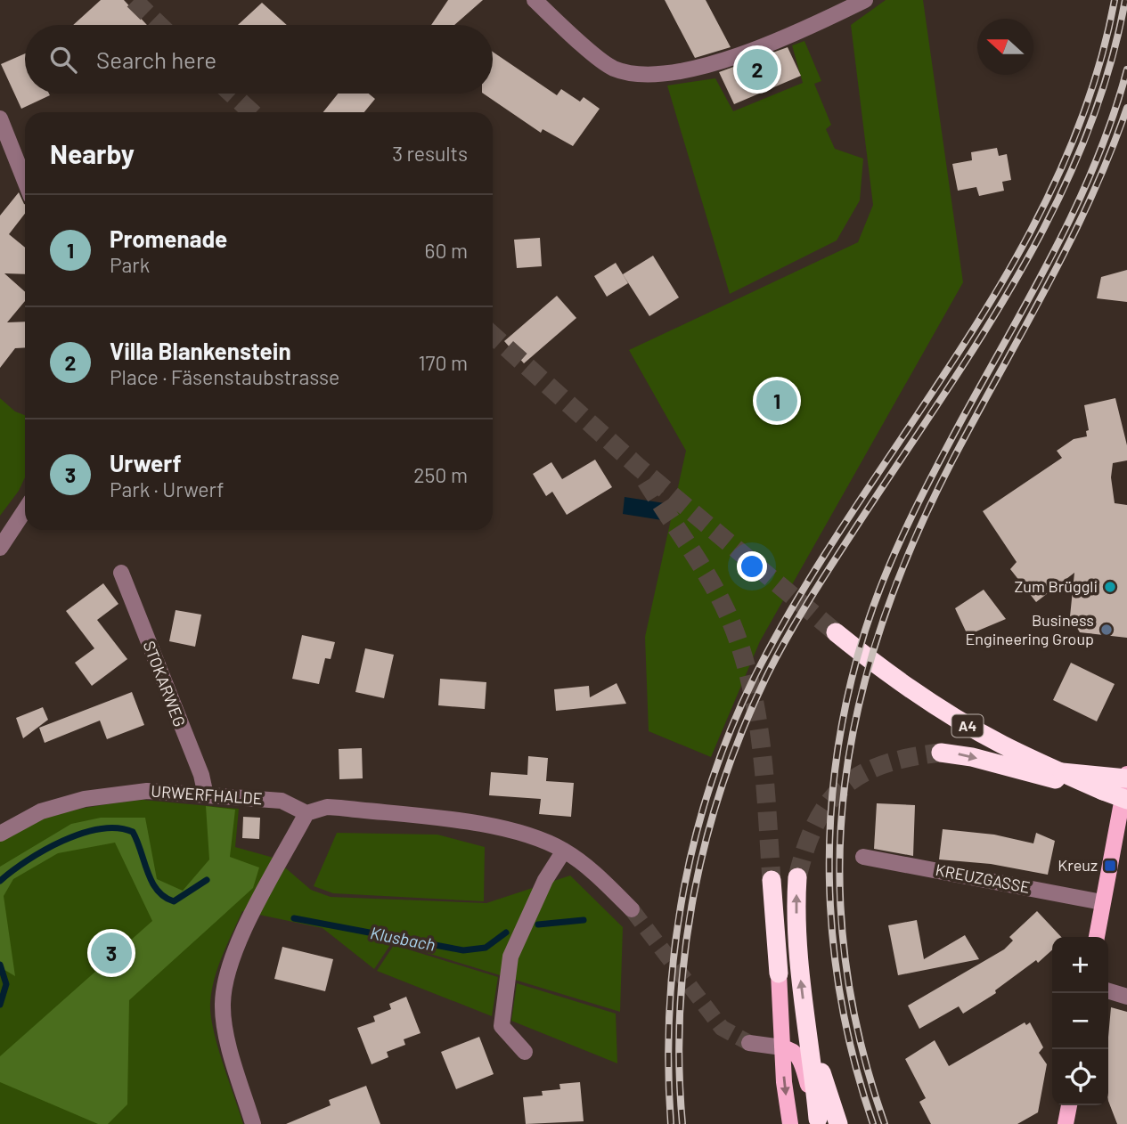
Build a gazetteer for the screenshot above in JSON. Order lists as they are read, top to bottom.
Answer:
{
  "streets": {
    "highway": ["A4"],
    "street": ["STOKARWEG", "URWERFHALDE", "KREUZGASSE"]
  },
  "crossings": [
    ["STOKARWEG", "URWERFHALDE"]
  ],
  "water": ["Klusbach"],
  "places": {
    "other": ["Zum Brüggli", "Business Engineering Group"],
    "transit": ["Kreuz"]
  },
  "north": "left",
  "page": {
    "search": "Search here",
    "pins": ["2", "1", "3"],
    "heading": ["Nearby", "3 results"],
    "list": [
      {
        "mark": "1",
        "name": "Promenade",
        "note": "Park",
        "value": "60 m"
      },
      {
        "mark": "2",
        "name": "Villa Blankenstein",
        "note": "Place · Fäsenstaubstrasse",
        "value": "170 m"
      },
      {
        "mark": "3",
        "name": "Urwerf",
        "note": "Park · Urwerf",
        "value": "250 m"
      }
    ],
    "map_buttons": ["+", "−"]
  }
}
